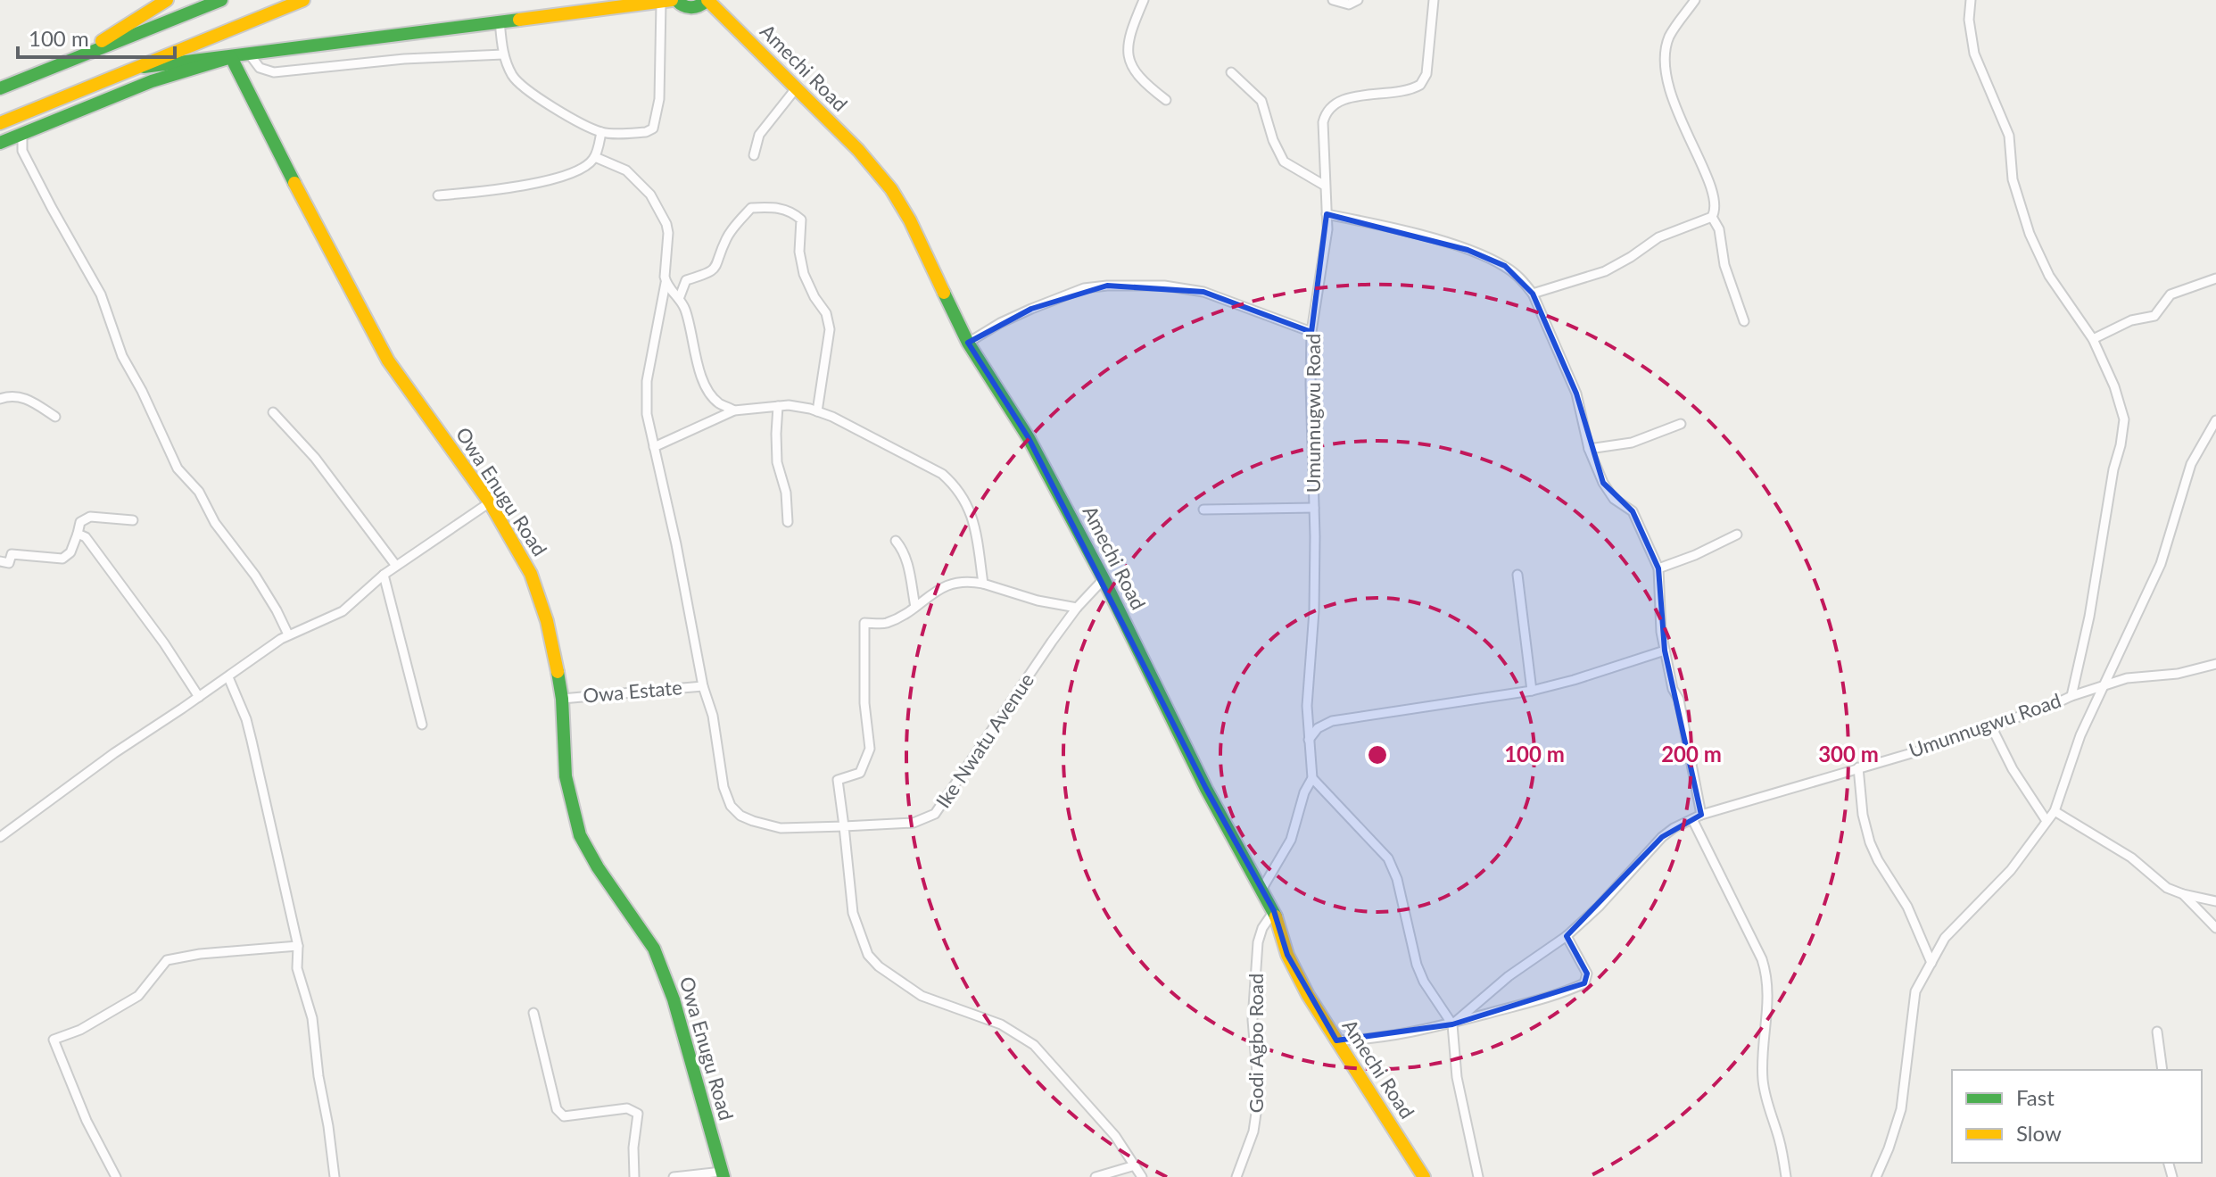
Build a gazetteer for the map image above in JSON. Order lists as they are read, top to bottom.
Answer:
{
  "streets": {
    "main road": ["Amechi Road", "Owa Enugu Road"],
    "street": [
      "Umunnugwu Road",
      "Owa Estate",
      "Ike Nwatu Avenue",
      "Godi Agbo Road"
    ]
  },
  "crossings": [
    ["Amechi Road", "Umunnugwu Road"],
    ["Amechi Road", "Ike Nwatu Avenue"],
    ["Amechi Road", "Godi Agbo Road"],
    ["Owa Enugu Road", "Owa Estate"],
    ["Owa Estate", "Ike Nwatu Avenue"]
  ],
  "legend": ["Fast", "Slow"],
  "scale_bar": "100 m",
  "rings": ["100 m", "200 m", "300 m"]
}
